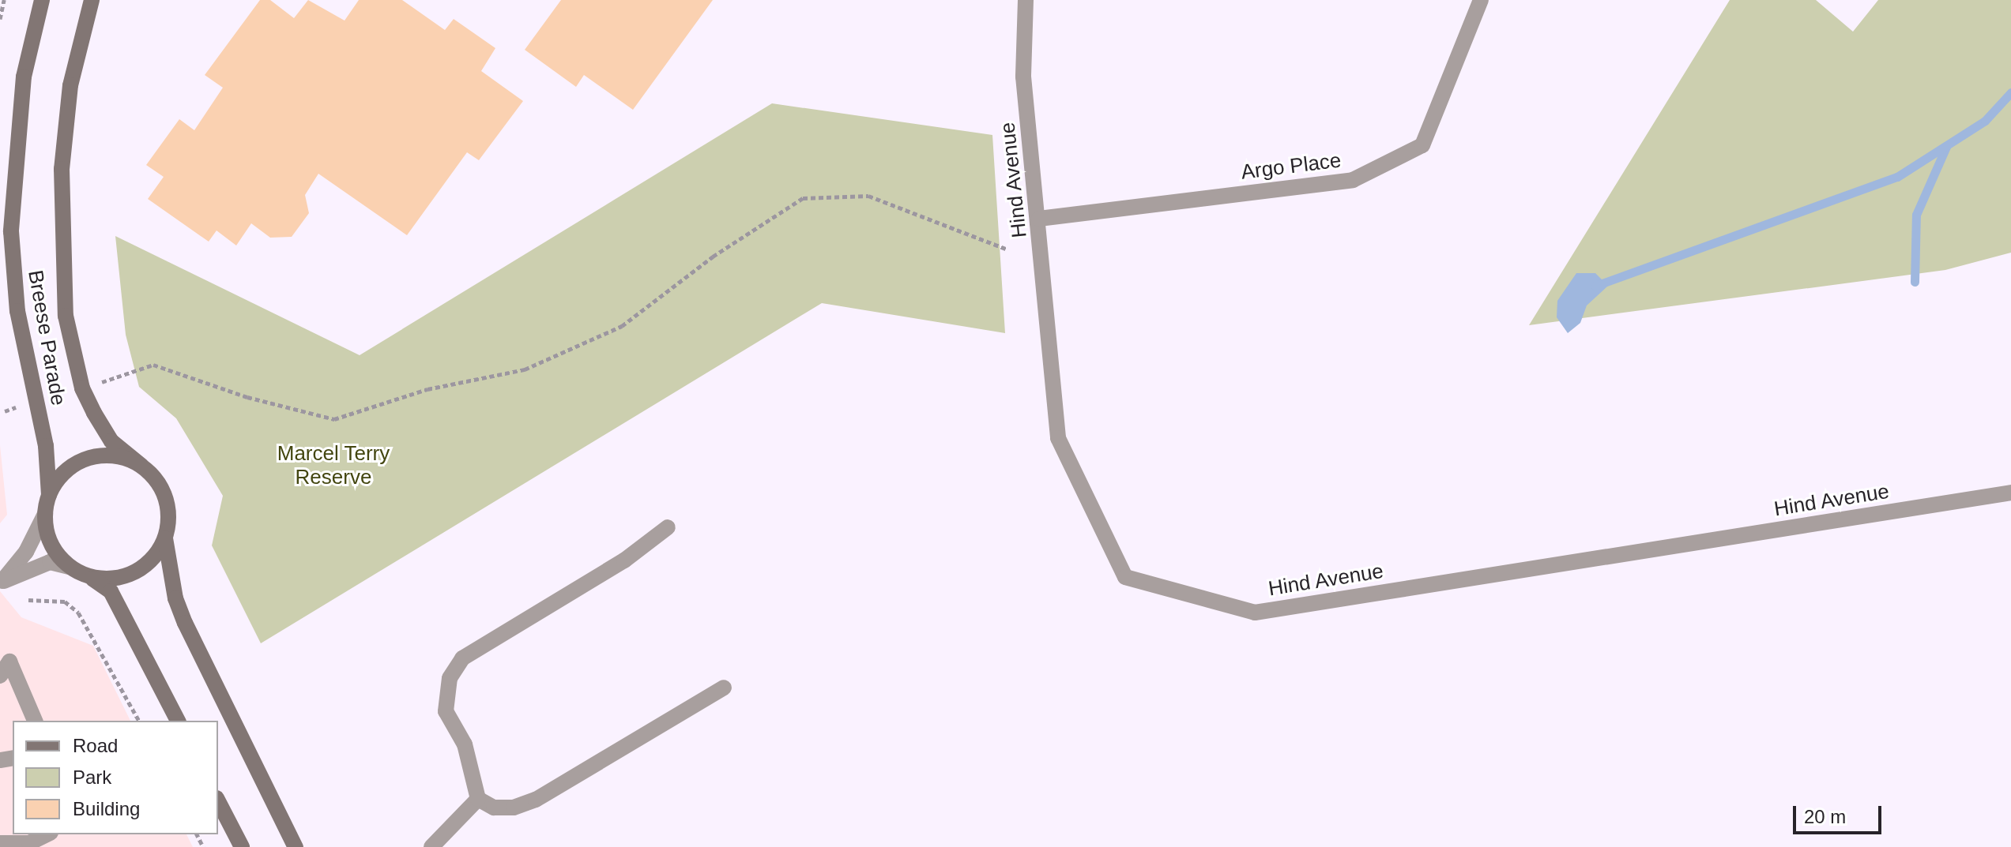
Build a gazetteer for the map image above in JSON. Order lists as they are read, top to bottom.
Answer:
{
  "streets": {
    "main road": ["Breese Parade"],
    "street": ["Argo Place", "Hind Avenue"]
  },
  "crossings": [
    ["Argo Place", "Hind Avenue"]
  ],
  "parks": ["Marcel Terry Reserve"],
  "legend": ["Road", "Park", "Building"],
  "scale_bar": "20 m"
}
